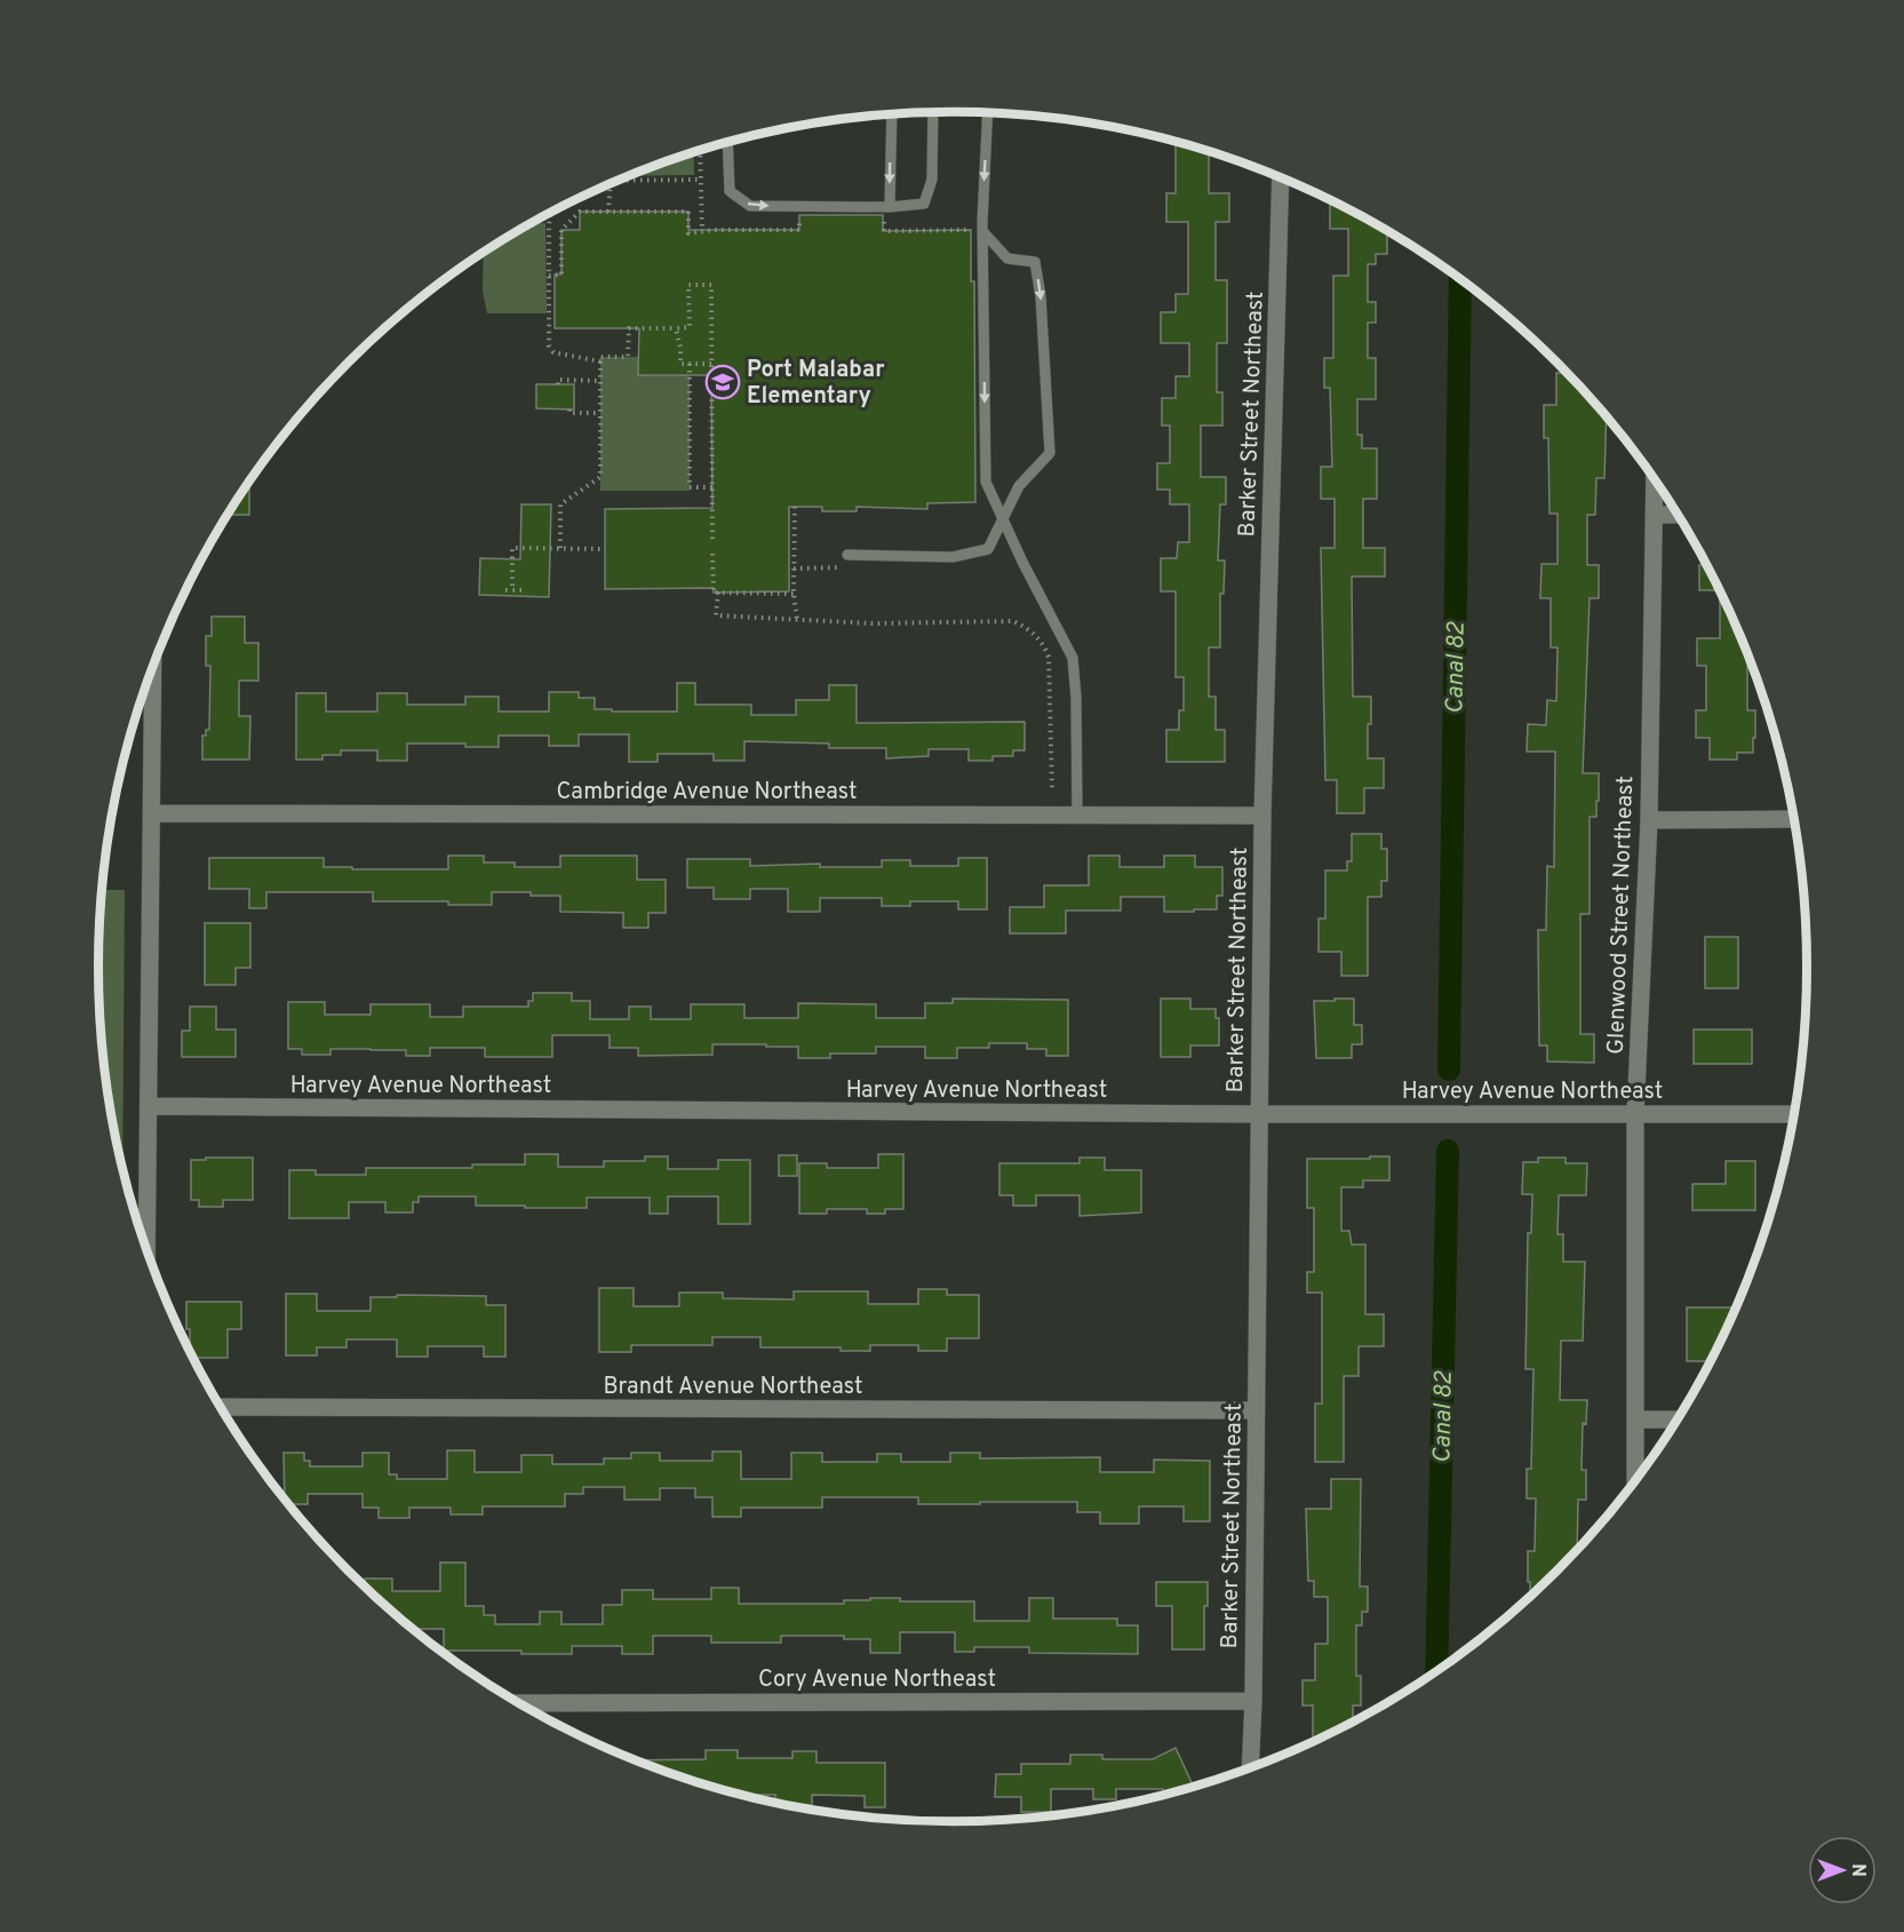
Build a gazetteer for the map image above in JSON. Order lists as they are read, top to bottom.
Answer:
{
  "streets": {
    "street": [
      "Barker Street Northeast",
      "Cambridge Avenue Northeast",
      "Glenwood Street Northeast",
      "Harvey Avenue Northeast",
      "Brandt Avenue Northeast",
      "Cory Avenue Northeast"
    ]
  },
  "crossings": [
    ["Barker Street Northeast", "Cambridge Avenue Northeast"],
    ["Barker Street Northeast", "Harvey Avenue Northeast"],
    ["Barker Street Northeast", "Brandt Avenue Northeast"],
    ["Barker Street Northeast", "Cory Avenue Northeast"],
    ["Glenwood Street Northeast", "Harvey Avenue Northeast"]
  ],
  "water": ["Canal 82"],
  "places": {
    "school or university": ["Port Malabar Elementary"]
  },
  "north": "right"
}
